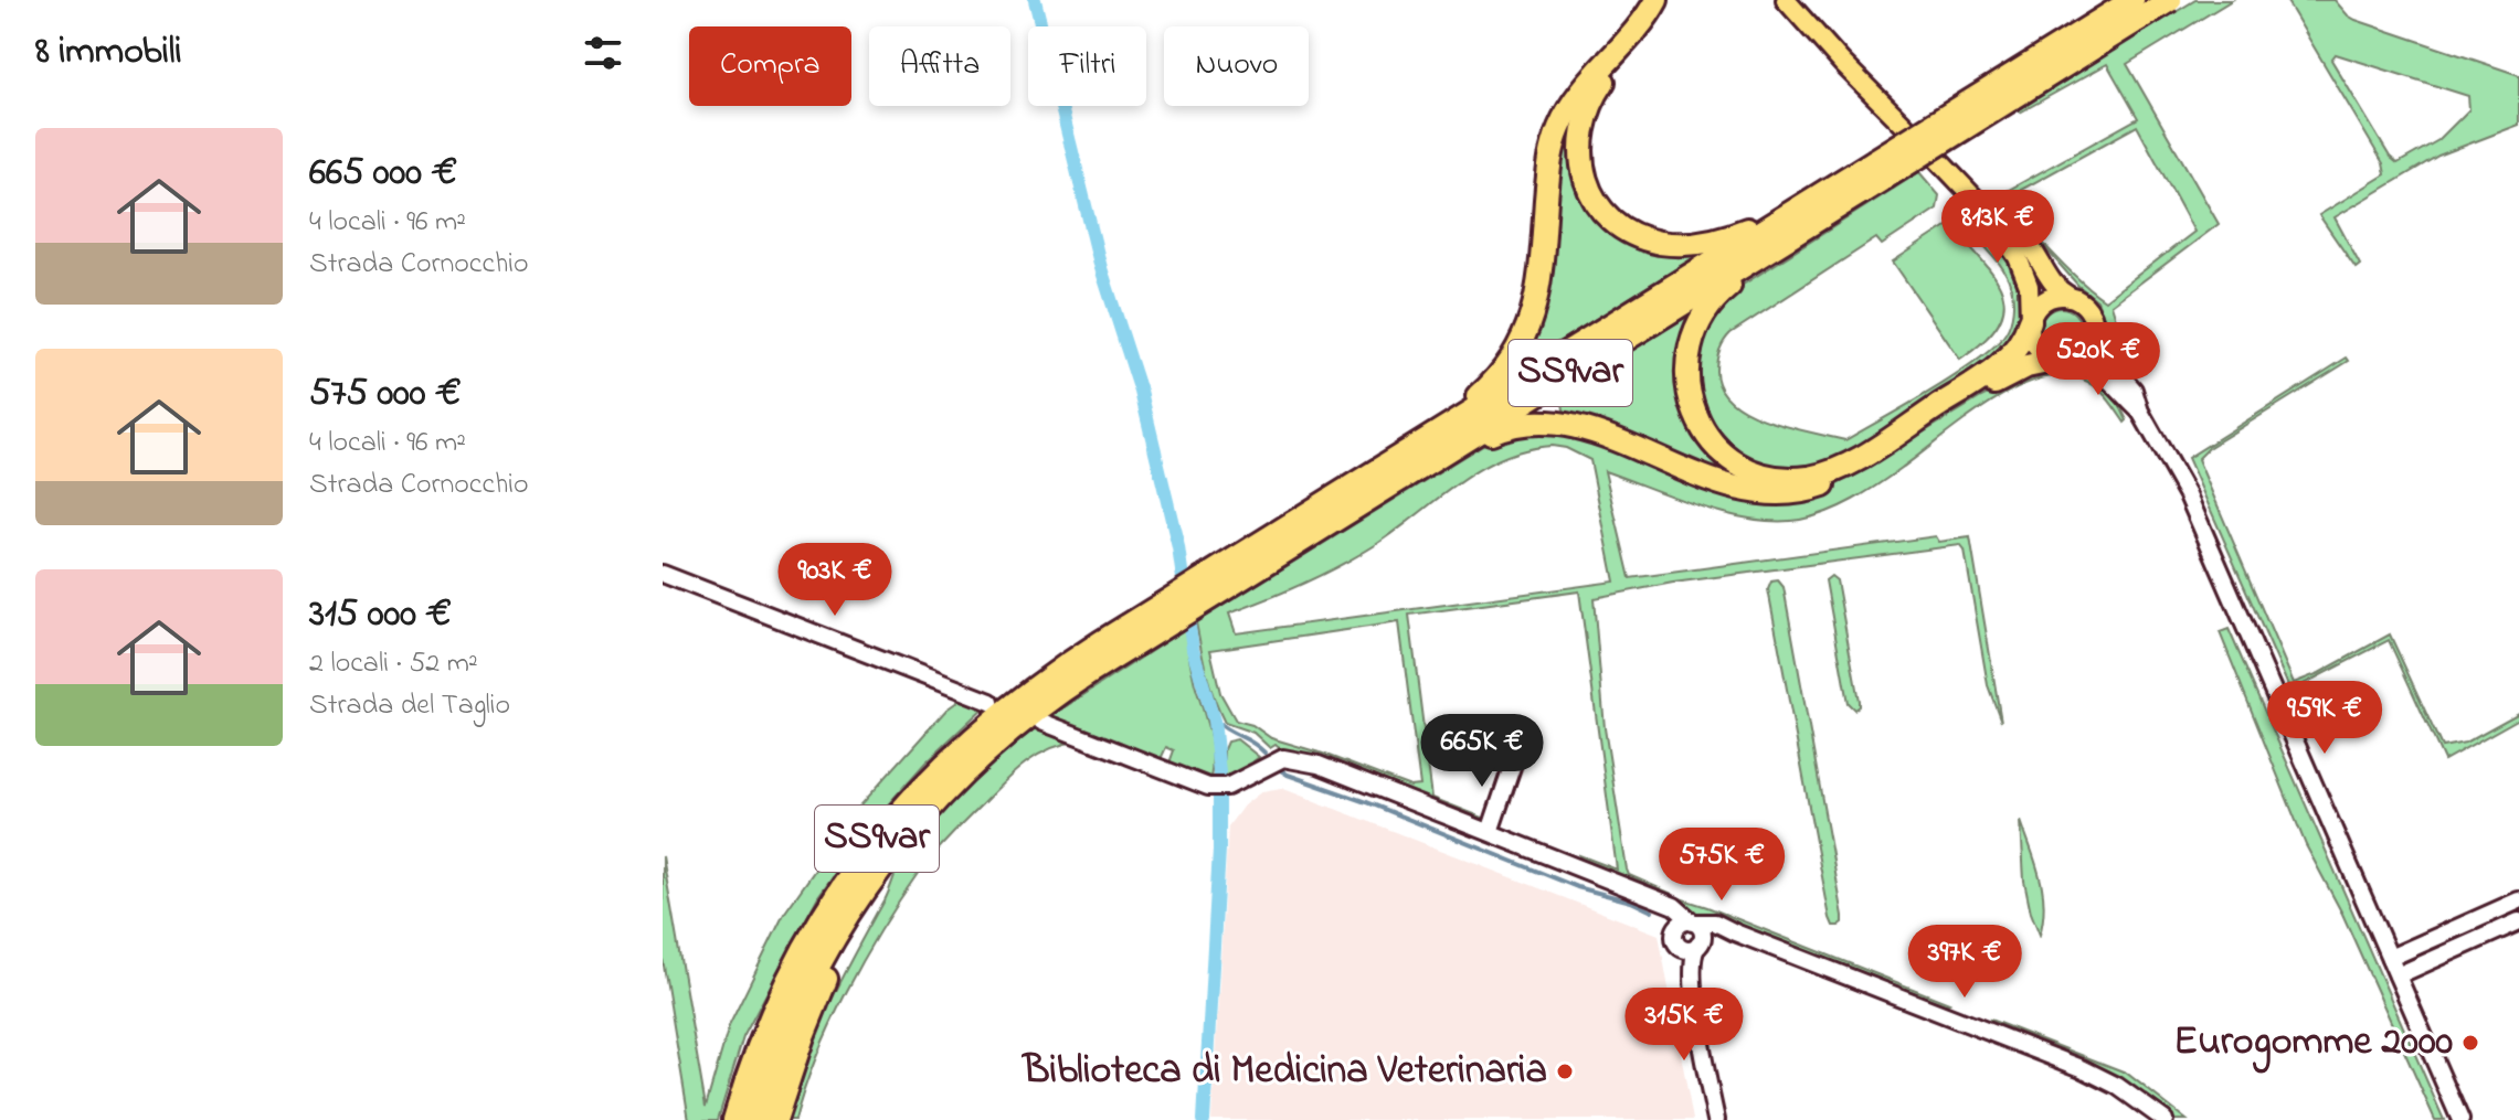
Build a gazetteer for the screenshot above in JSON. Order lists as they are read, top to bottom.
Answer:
{
  "streets": {
    "highway": ["SS9var"]
  },
  "places": ["Eurogomme 2000", "Biblioteca di Medicina Veterinaria"],
  "page": {
    "heading": "8 immobili",
    "chip": [
      "Compra",
      "Affitta",
      "Filtri",
      "Nuovo"
    ],
    "list": [
      {
        "name": "665 000 €",
        "note": "4 locali · 96 m² · Strada Cornocchio"
      },
      {
        "name": "575 000 €",
        "note": "4 locali · 96 m² · Strada Cornocchio"
      },
      {
        "name": "315 000 €",
        "note": "2 locali · 52 m² · Strada del Taglio"
      }
    ],
    "price": [
      "813K €",
      "520K €",
      "903K €",
      "959K €",
      "665K €",
      "575K €",
      "397K €",
      "315K €"
    ]
  }
}
